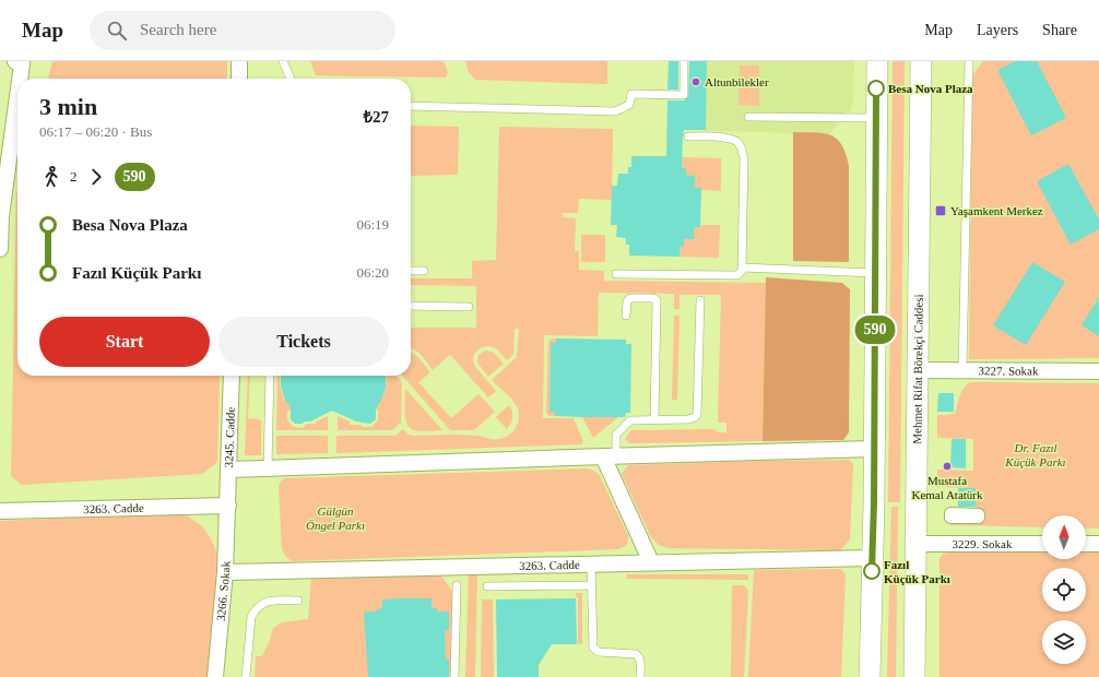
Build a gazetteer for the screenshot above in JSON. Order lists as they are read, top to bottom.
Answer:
{
  "streets": {
    "main road": ["Mehmet Rifat Börekçi Caddesi"],
    "street": [
      "3227. Sokak",
      "3245. Cadde",
      "3263. Cadde",
      "3229. Sokak",
      "3266. Sokak"
    ]
  },
  "crossings": [
    ["Mehmet Rifat Börekçi Caddesi", "3227. Sokak"],
    ["Mehmet Rifat Börekçi Caddesi", "3229. Sokak"],
    ["3245. Cadde", "3263. Cadde"],
    ["3245. Cadde", "3266. Sokak"],
    ["3263. Cadde", "3266. Sokak"]
  ],
  "parks": ["Dr. Fazıl Küçük Parkı", "Gülgün Öngel Parkı"],
  "places": {
    "other": [
      "Altunbilekler",
      "Besa Nova Plaza",
      "Mustafa Kemal Atatürk",
      "Fazıl Küçük Parkı"
    ],
    "transit": ["Yaşamkent Merkez"]
  },
  "lines": ["bus line 590"],
  "north": "top",
  "page": {
    "header": "Map",
    "search": "Search here",
    "nav": ["Map", "Layers", "Share"],
    "on_map": "590",
    "heading": ["3 min", "06:17 – 06:20 · Bus", "₺27"],
    "legs": ["2", "590"],
    "list": [
      {
        "name": "Besa Nova Plaza",
        "value": "06:19"
      },
      {
        "name": "Fazıl Küçük Parkı",
        "value": "06:20"
      }
    ],
    "buttons": ["Start", "Tickets"]
  }
}
